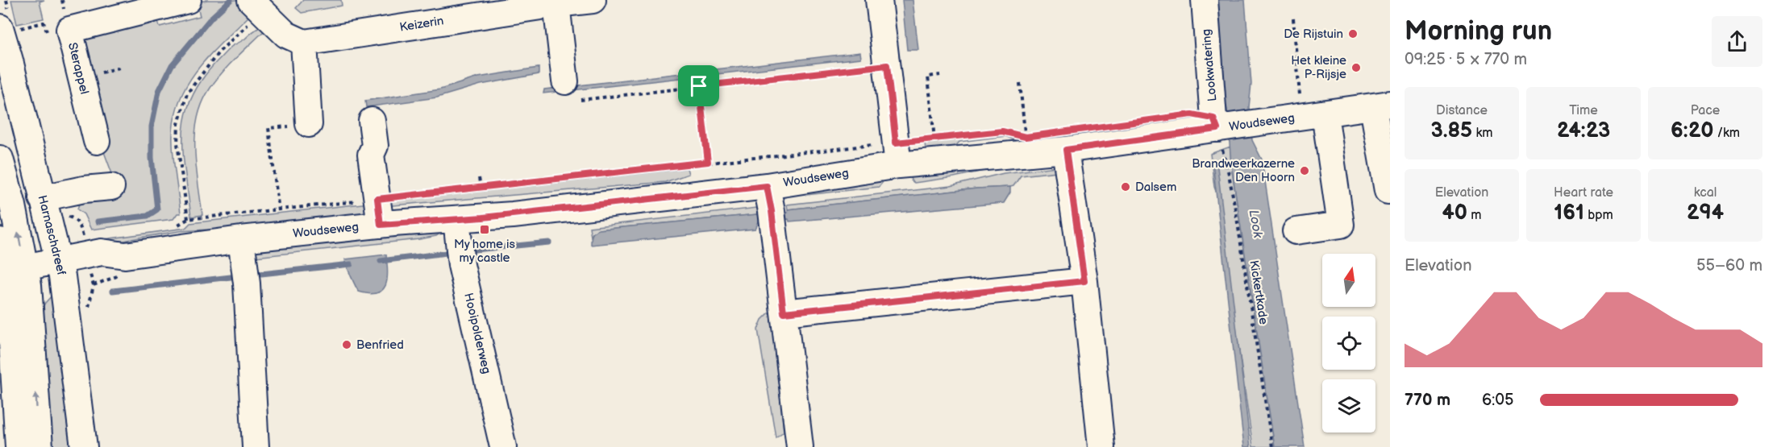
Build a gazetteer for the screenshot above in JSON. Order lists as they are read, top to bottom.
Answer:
{
  "streets": {
    "street": [
      "Keizerin",
      "Lookwatering",
      "Sterappel",
      "Woudseweg",
      "Harnaschdreef",
      "Hooipolderweg"
    ],
    "path": ["Kickertkade"]
  },
  "crossings": [
    ["Lookwatering", "Woudseweg"],
    ["Lookwatering", "Kickertkade"],
    ["Woudseweg", "Harnaschdreef"],
    ["Woudseweg", "Kickertkade"],
    ["Woudseweg", "Hooipolderweg"]
  ],
  "water": ["Look"],
  "places": {
    "other": [
      "De Rijstuin",
      "Het kleine P-Rijsje",
      "Brandweerkazerne Den Hoorn",
      "Dalsem",
      "Benfried"
    ],
    "transit": ["My home is my castle"]
  },
  "north": "top",
  "page": {
    "heading": ["Morning run", "09:25 · 5 × 770 m"],
    "stats": [
      ["Distance", "3.85 km"],
      ["Time", "24:23"],
      ["Pace", "6:20 /km"],
      ["Elevation", "40 m"],
      ["Heart rate", "161 bpm"],
      ["kcal", "294"]
    ],
    "chart": ["Elevation", "55–60 m"],
    "list": [
      {
        "name": "770 m",
        "note": "6:05"
      }
    ]
  }
}
